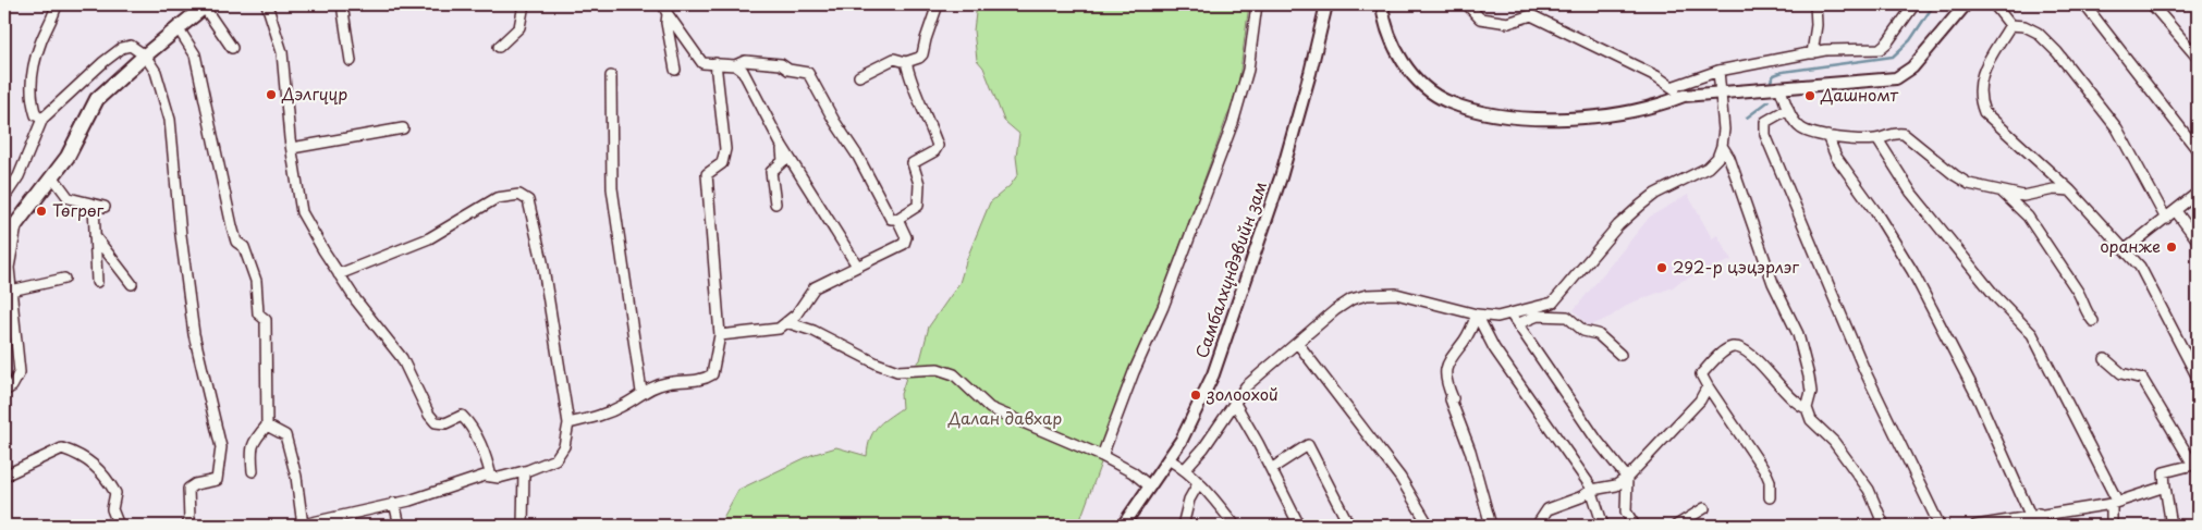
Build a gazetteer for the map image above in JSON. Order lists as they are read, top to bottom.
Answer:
{
  "streets": {
    "street": ["Самбалхүндэвийн зам"]
  },
  "parks": ["Далан давхар"],
  "places": [
    "Дэлгүүр",
    "Дашномт",
    "Төгрөг",
    "оранже",
    "292-р цэцэрлэг",
    "золоохой"
  ]
}
